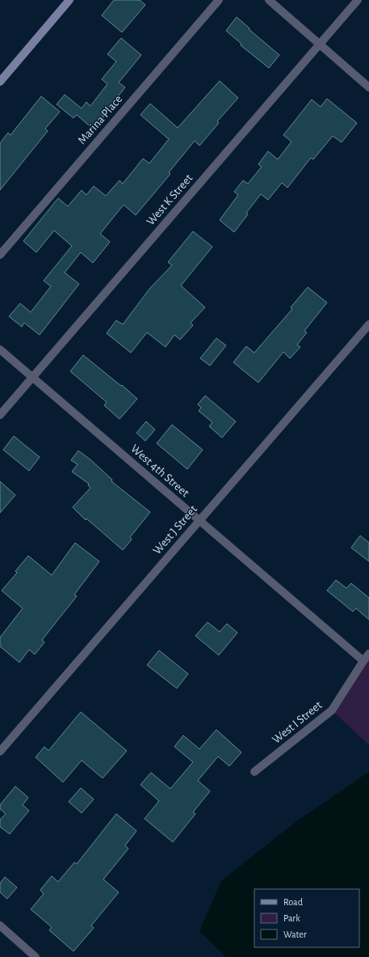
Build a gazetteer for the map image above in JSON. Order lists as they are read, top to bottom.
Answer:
{
  "streets": {
    "street": [
      "Marina Place",
      "West K Street",
      "West 4th Street",
      "West J Street",
      "West I Street"
    ]
  },
  "crossings": [
    ["West K Street", "West 4th Street"],
    ["West 4th Street", "West J Street"],
    ["West 4th Street", "West I Street"]
  ],
  "legend": ["Road", "Park", "Water"]
}
